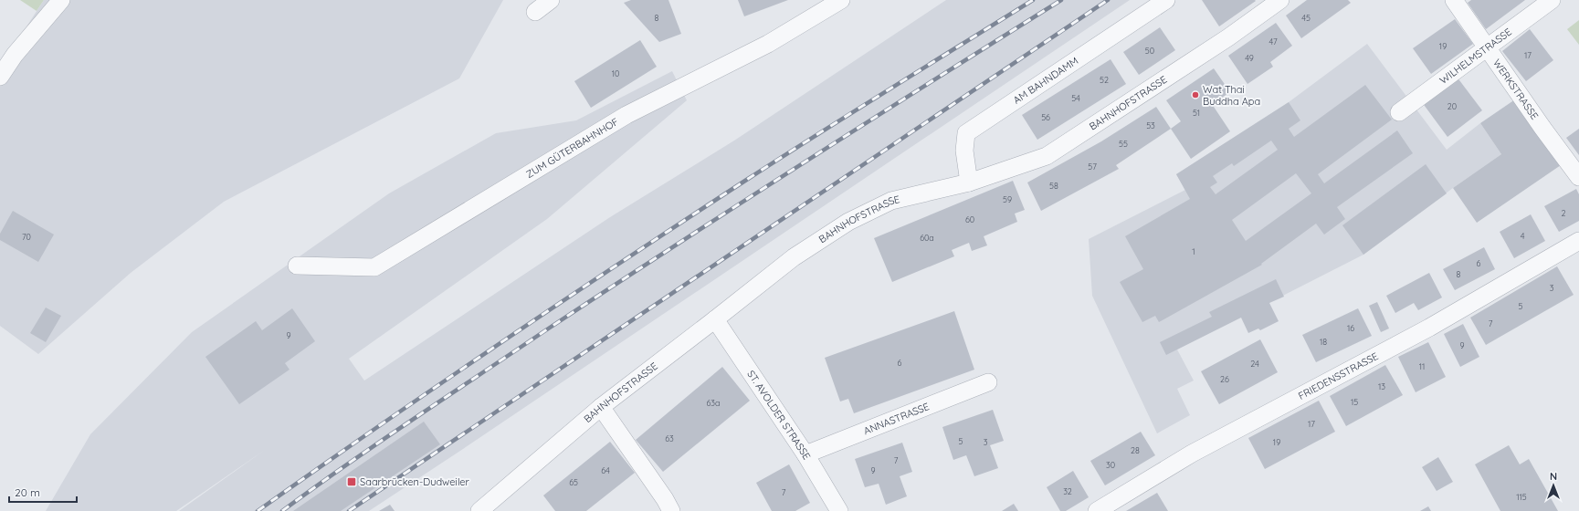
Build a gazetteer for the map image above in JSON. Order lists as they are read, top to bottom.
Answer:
{
  "streets": {
    "street": [
      "WILHELMSTRASSE",
      "AM BAHNDAMM",
      "WERKSTRASSE",
      "BAHNHOFSTRASSE",
      "ZUM GÜTERBAHNHOF",
      "FRIEDENSSTRASSE",
      "ST. AVOLDER STRASSE",
      "ANNASTRASSE"
    ]
  },
  "crossings": [
    ["WILHELMSTRASSE", "WERKSTRASSE"],
    ["AM BAHNDAMM", "BAHNHOFSTRASSE"],
    ["BAHNHOFSTRASSE", "ST. AVOLDER STRASSE"],
    ["ST. AVOLDER STRASSE", "ANNASTRASSE"]
  ],
  "places": {
    "other": ["Wat Thai Buddha Apa"],
    "transit": ["Saarbrücken-Dudweiler"]
  },
  "house_numbers": [
    "8",
    "45",
    "47",
    "19",
    "50",
    "17",
    "49",
    "10",
    "52",
    "54",
    "20",
    "51",
    "56",
    "53",
    "55",
    "57",
    "58",
    "59",
    "2",
    "60",
    "4",
    "70",
    "60a",
    "1",
    "6",
    "8",
    "3",
    "5",
    "7",
    "16",
    "9",
    "18",
    "9",
    "6",
    "24",
    "11",
    "26",
    "13",
    "15",
    "63a",
    "17",
    "63",
    "5",
    "3",
    "19",
    "28",
    "7",
    "30",
    "64",
    "9",
    "65",
    "32",
    "7",
    "115"
  ],
  "scale_bar": "20 m",
  "north": "top"
}
